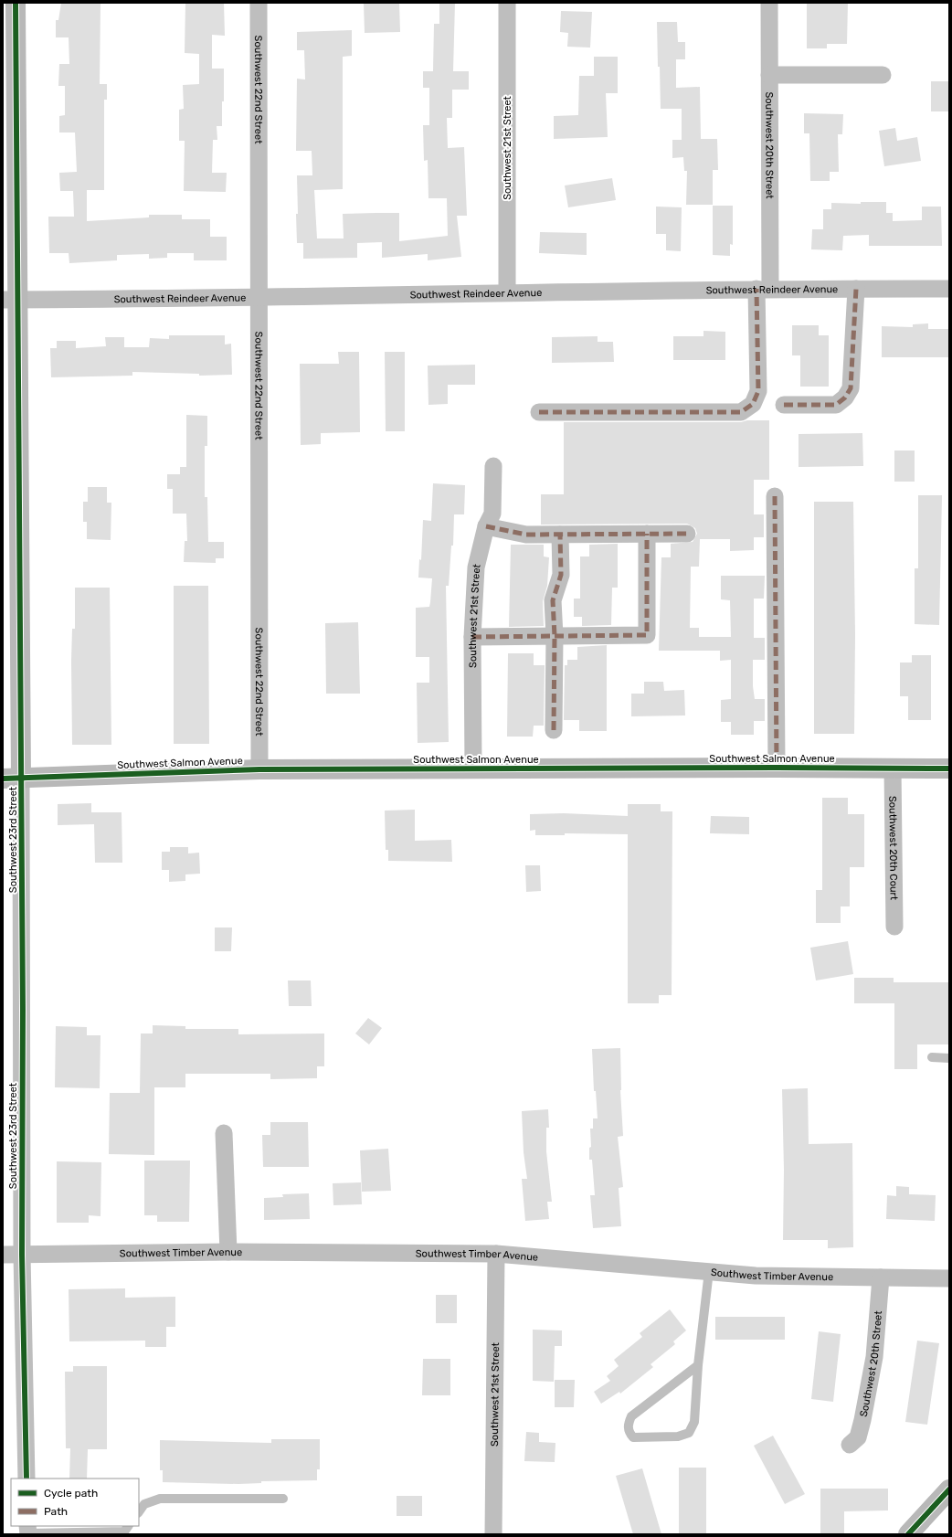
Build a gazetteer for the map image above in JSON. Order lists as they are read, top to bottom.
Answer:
{
  "streets": {
    "main road": ["Southwest Salmon Avenue", "Southwest 23rd Street"],
    "street": [
      "Southwest 22nd Street",
      "Southwest 20th Street",
      "Southwest 21st Street",
      "Southwest Reindeer Avenue",
      "Southwest 20th Court",
      "Southwest Timber Avenue"
    ]
  },
  "crossings": [
    ["Southwest 22nd Street", "Southwest Reindeer Avenue"],
    ["Southwest 22nd Street", "Southwest Salmon Avenue"],
    ["Southwest 20th Street", "Southwest Reindeer Avenue"],
    ["Southwest 20th Street", "Southwest Timber Avenue"],
    ["Southwest 21st Street", "Southwest Reindeer Avenue"],
    ["Southwest 21st Street", "Southwest Salmon Avenue"],
    ["Southwest 21st Street", "Southwest Timber Avenue"],
    ["Southwest Reindeer Avenue", "Southwest 23rd Street"],
    ["Southwest Salmon Avenue", "Southwest 23rd Street"],
    ["Southwest Salmon Avenue", "Southwest 20th Court"],
    ["Southwest 23rd Street", "Southwest Timber Avenue"]
  ],
  "legend": ["Cycle path", "Path"]
}
